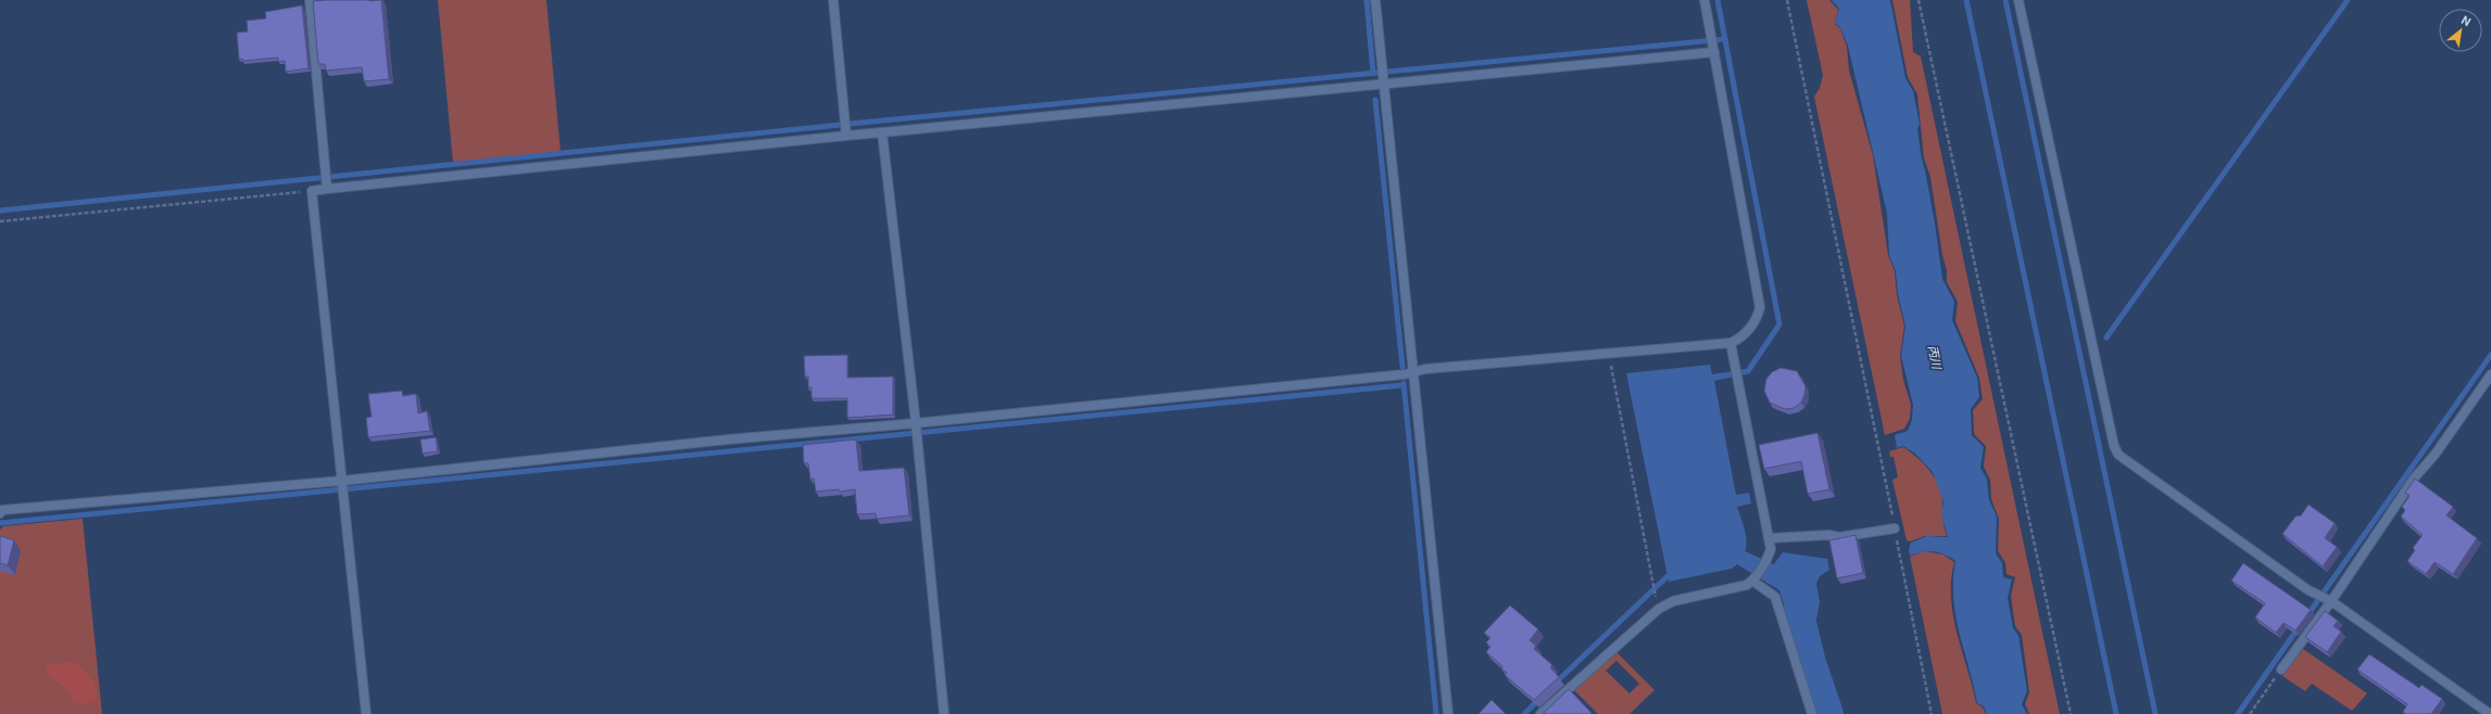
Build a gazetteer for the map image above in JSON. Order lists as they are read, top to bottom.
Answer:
{
  "water": ["丙川"],
  "north": "top right"
}
